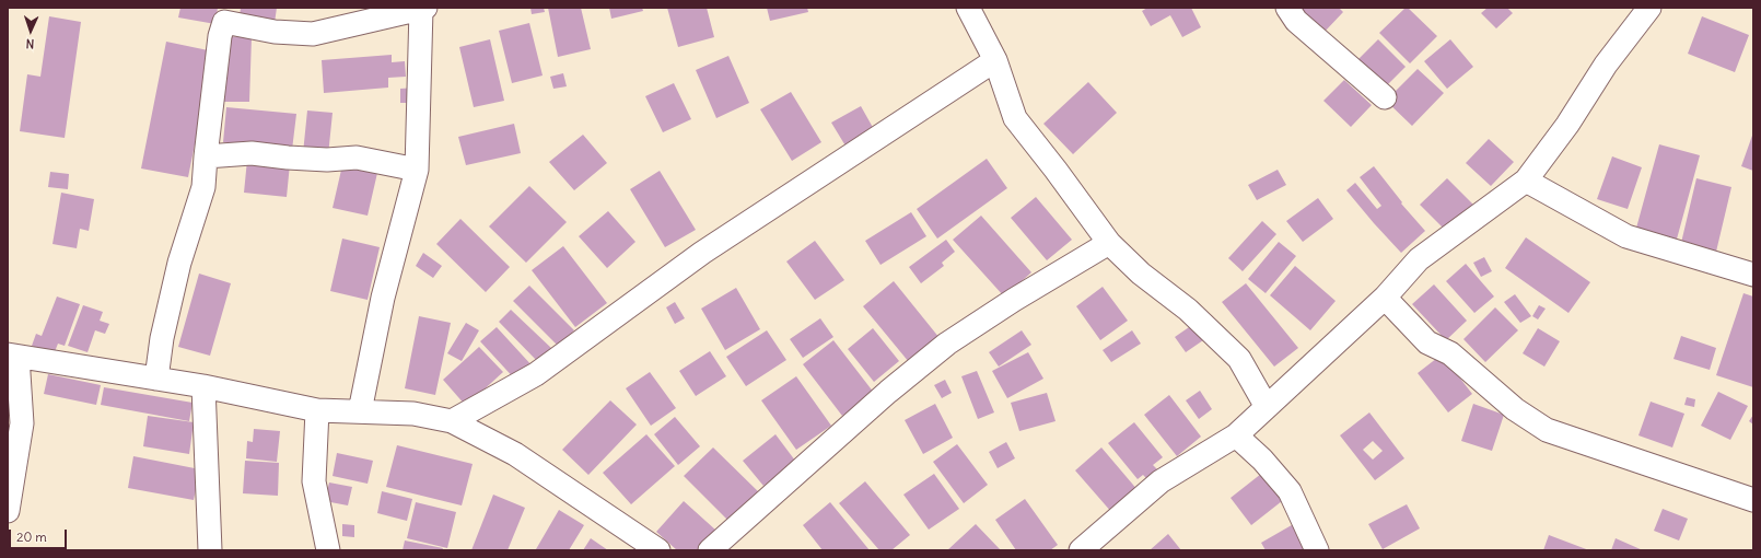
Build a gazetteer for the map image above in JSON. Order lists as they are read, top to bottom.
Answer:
{
  "scale_bar": "20 m",
  "north": "bottom"
}
